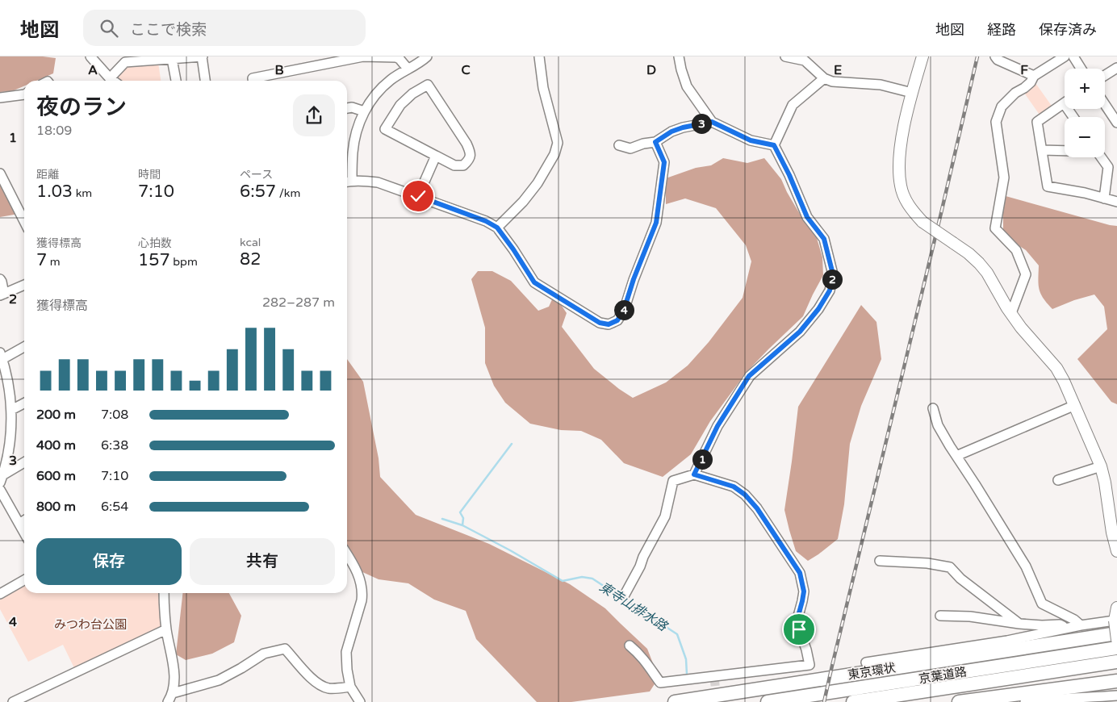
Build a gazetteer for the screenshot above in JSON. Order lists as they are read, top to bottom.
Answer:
{
  "streets": {
    "highway": ["東京環状", "京葉道路"]
  },
  "water": ["東寺山排水路"],
  "parks": ["みつわ台公園"],
  "page": {
    "header": "地図",
    "search": "ここで検索",
    "nav": ["地図", "経路", "保存済み"],
    "map_buttons": ["+", "−"],
    "heading": ["夜のラン", "18:09"],
    "pins": [
      "3",
      "2",
      "4",
      "1"
    ],
    "stats": [
      ["距離", "1.03 km"],
      ["時間", "7:10"],
      ["ペース", "6:57 /km"],
      ["獲得標高", "7 m"],
      ["心拍数", "157 bpm"],
      ["kcal", "82"]
    ],
    "chart": ["獲得標高", "282–287 m"],
    "list": [
      {
        "name": "200 m",
        "note": "7:08"
      },
      {
        "name": "400 m",
        "note": "6:38"
      },
      {
        "name": "600 m",
        "note": "7:10"
      },
      {
        "name": "800 m",
        "note": "6:54"
      }
    ],
    "buttons": ["保存", "共有"]
  },
  "grid": {
    "columns": [
      "A",
      "B",
      "C",
      "D",
      "E",
      "F"
    ],
    "rows": [
      "1",
      "2",
      "3",
      "4"
    ]
  }
}
